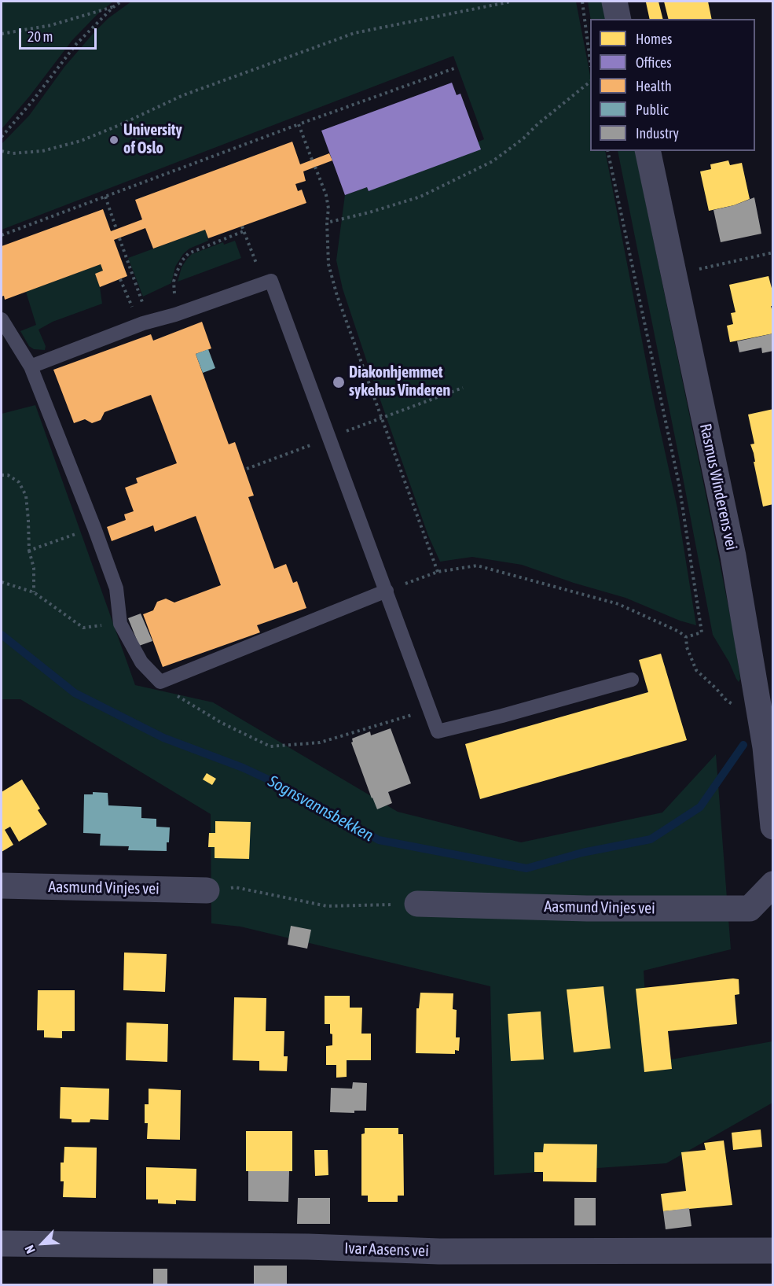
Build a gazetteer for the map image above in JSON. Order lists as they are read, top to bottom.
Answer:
{
  "streets": {
    "street": ["Rasmus Winderens vei", "Aasmund Vinjes vei", "Ivar Aasens vei"]
  },
  "water": ["Sognsvannsbekken"],
  "places": ["University of Oslo", "Diakonhjemmet sykehus Vinderen"],
  "legend": [
    "Homes",
    "Offices",
    "Health",
    "Public",
    "Industry"
  ],
  "scale_bar": "20 m",
  "north": "bottom left"
}
